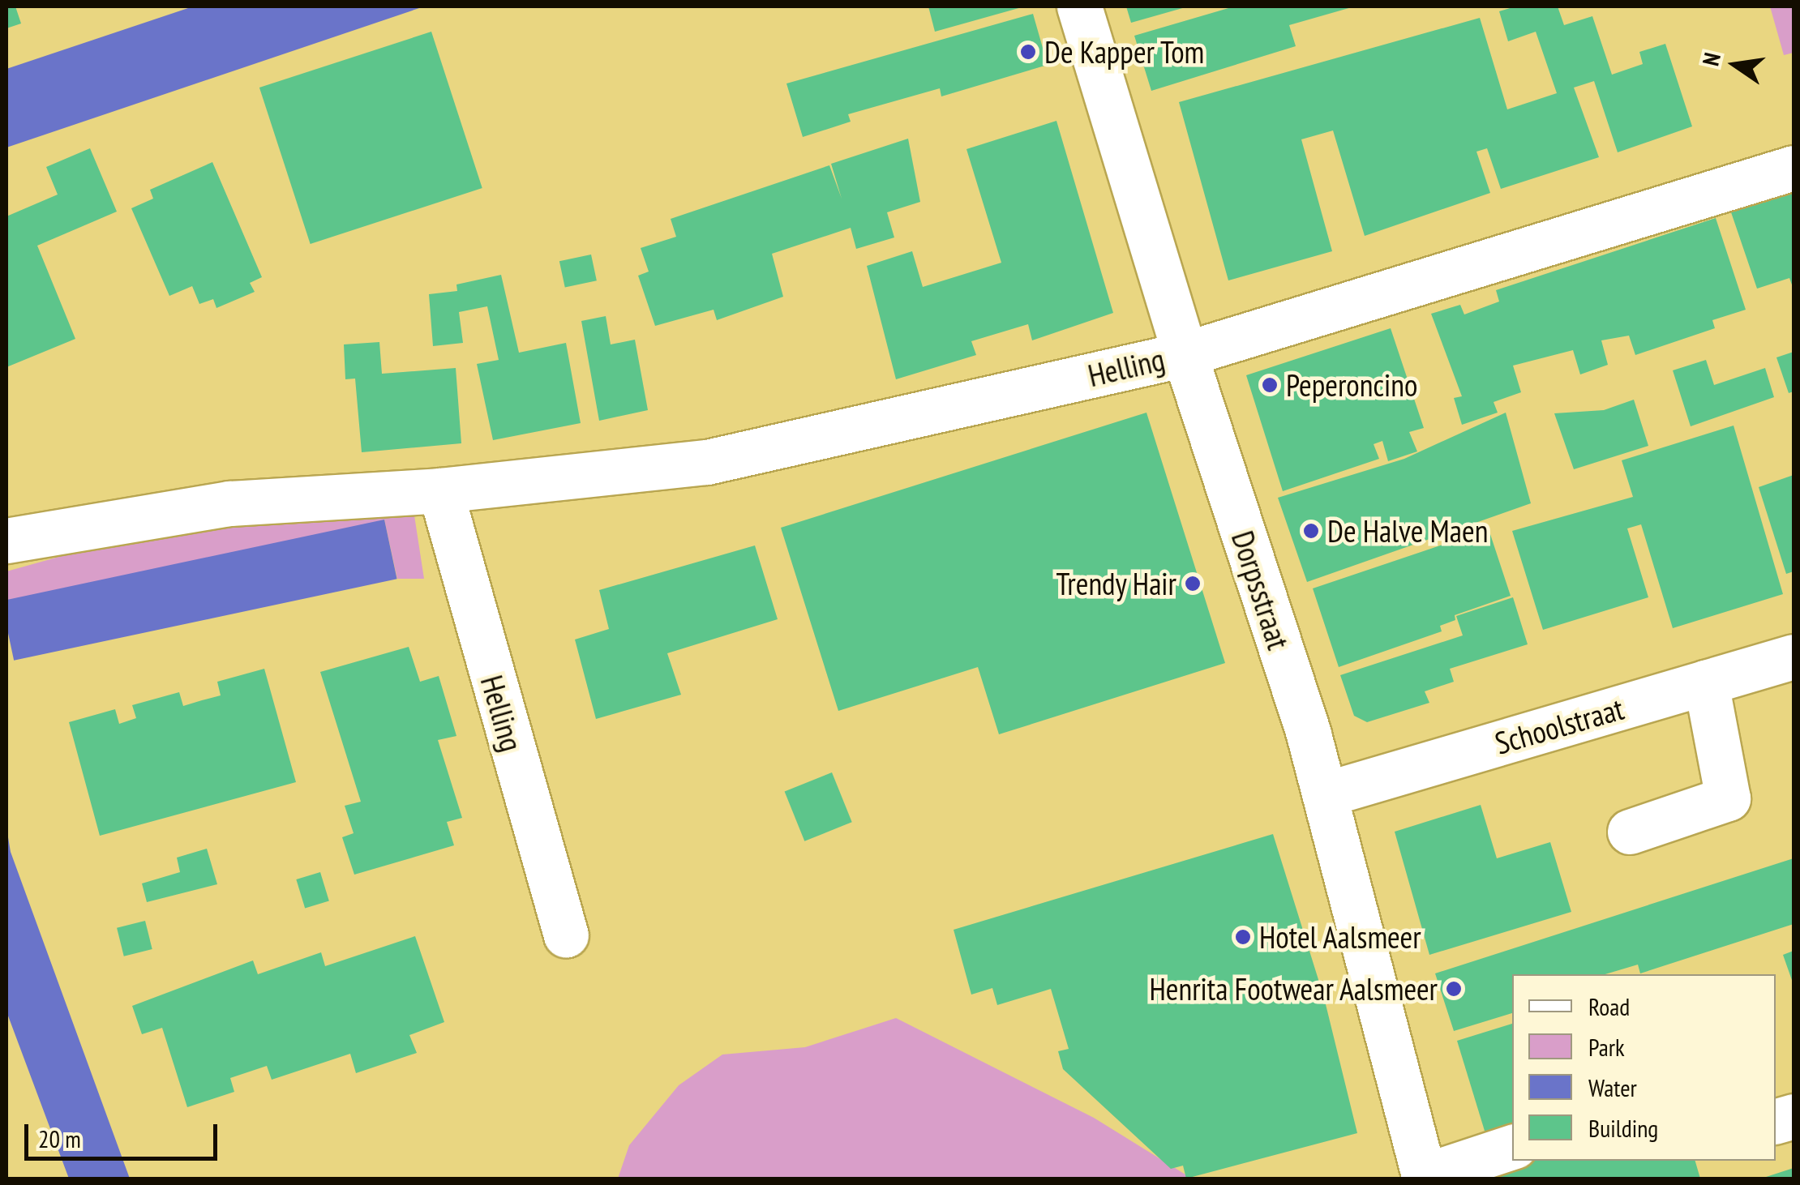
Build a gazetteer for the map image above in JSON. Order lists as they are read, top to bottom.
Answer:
{
  "streets": {
    "street": ["Helling", "Dorpsstraat", "Schoolstraat"]
  },
  "crossings": [
    ["Helling", "Dorpsstraat"],
    ["Dorpsstraat", "Schoolstraat"]
  ],
  "places": [
    "De Kapper Tom",
    "Peperoncino",
    "De Halve Maen",
    "Trendy Hair",
    "Hotel Aalsmeer",
    "Henrita Footwear Aalsmeer"
  ],
  "legend": [
    "Road",
    "Park",
    "Water",
    "Building"
  ],
  "scale_bar": "20 m",
  "north": "left"
}
